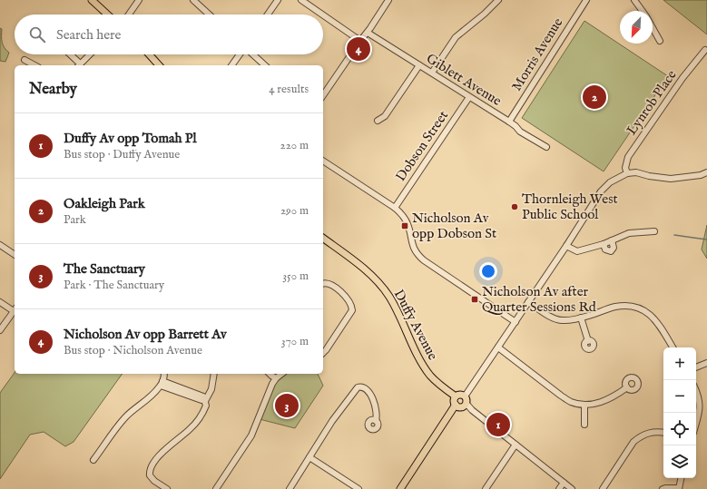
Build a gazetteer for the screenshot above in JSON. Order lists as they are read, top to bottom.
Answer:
{
  "streets": {
    "main road": ["Duffy Avenue"],
    "street": [
      "Morris Avenue",
      "Giblett Avenue",
      "Lynrob Place",
      "Dobson Street"
    ]
  },
  "crossings": [
    ["Morris Avenue", "Giblett Avenue"],
    ["Giblett Avenue", "Dobson Street"]
  ],
  "places": {
    "other": ["Thornleigh West Public School"],
    "transit": ["Nicholson Av opp Dobson St", "Nicholson Av after Quarter Sessions Rd"]
  },
  "north": "bottom left",
  "page": {
    "search": "Search here",
    "pins": [
      "4",
      "2",
      "3",
      "1"
    ],
    "heading": ["Nearby", "4 results"],
    "list": [
      {
        "mark": "1",
        "name": "Duffy Av opp Tomah Pl",
        "note": "Bus stop · Duffy Avenue",
        "value": "220 m"
      },
      {
        "mark": "2",
        "name": "Oakleigh Park",
        "note": "Park",
        "value": "290 m"
      },
      {
        "mark": "3",
        "name": "The Sanctuary",
        "note": "Park · The Sanctuary",
        "value": "350 m"
      },
      {
        "mark": "4",
        "name": "Nicholson Av opp Barrett Av",
        "note": "Bus stop · Nicholson Avenue",
        "value": "370 m"
      }
    ],
    "map_buttons": ["+", "−"]
  }
}
